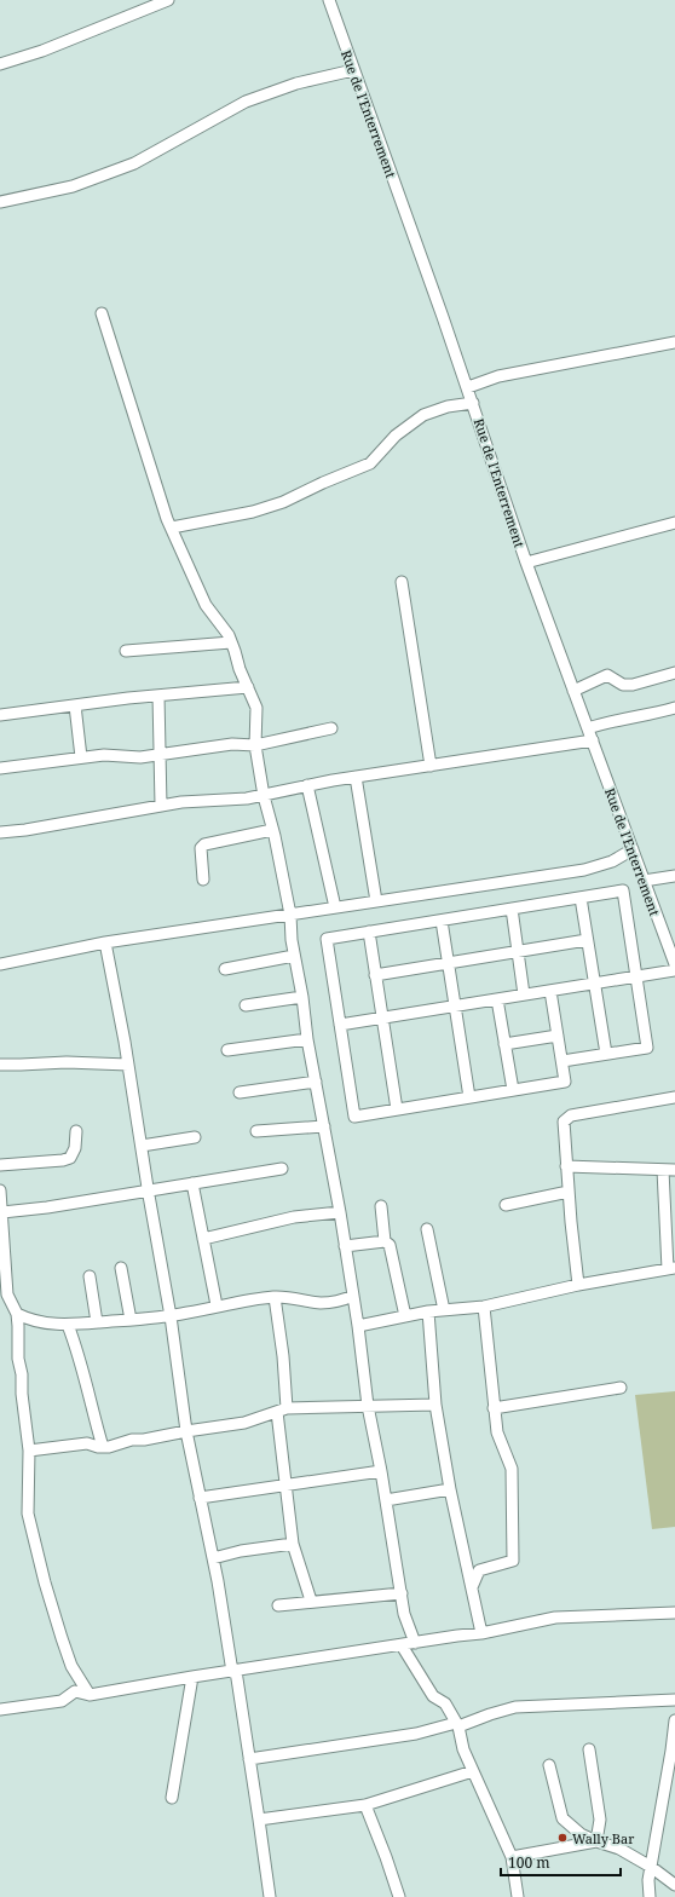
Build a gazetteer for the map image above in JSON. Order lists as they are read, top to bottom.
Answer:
{
  "streets": {
    "street": ["Rue de l'Enterrement"]
  },
  "places": ["Wally Bar"],
  "scale_bar": "100 m"
}
